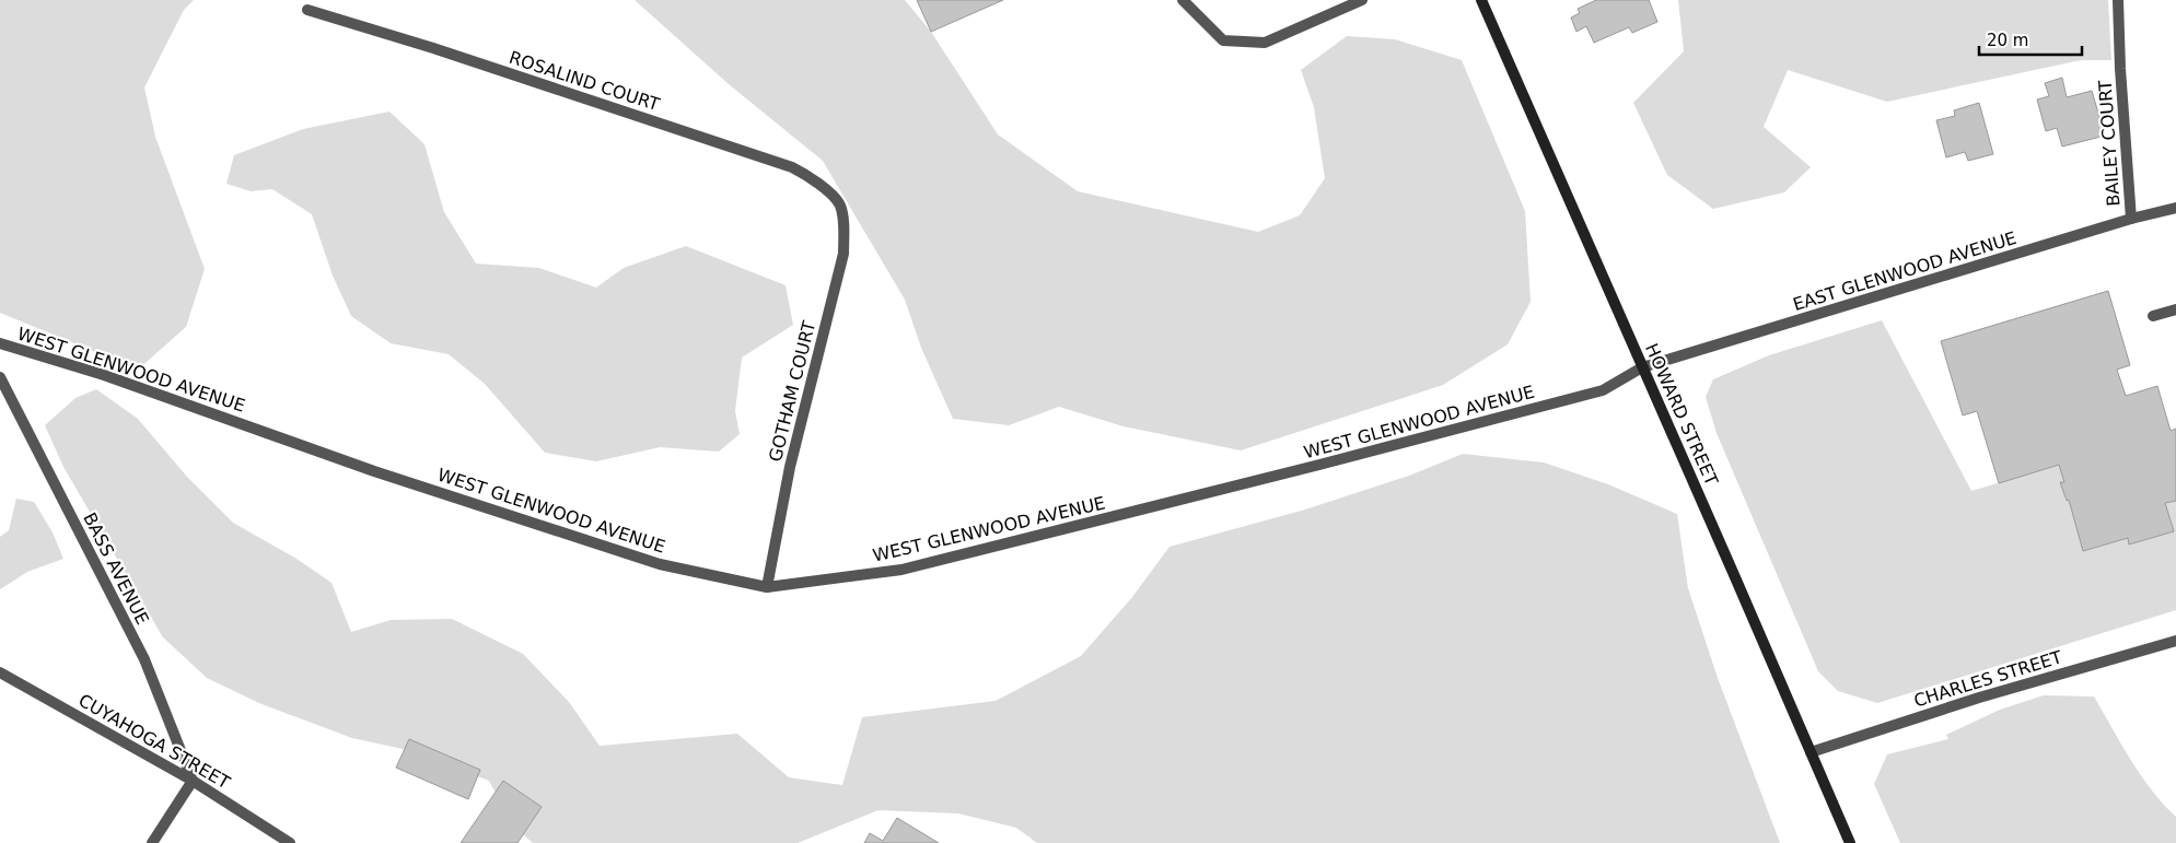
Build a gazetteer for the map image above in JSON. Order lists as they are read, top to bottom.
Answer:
{
  "streets": {
    "main road": ["HOWARD STREET"],
    "street": [
      "ROSALIND COURT",
      "BAILEY COURT",
      "EAST GLENWOOD AVENUE",
      "WEST GLENWOOD AVENUE",
      "GOTHAM COURT",
      "BASS AVENUE",
      "CHARLES STREET",
      "CUYAHOGA STREET"
    ]
  },
  "crossings": [
    ["ROSALIND COURT", "GOTHAM COURT"],
    ["BAILEY COURT", "EAST GLENWOOD AVENUE"],
    ["EAST GLENWOOD AVENUE", "WEST GLENWOOD AVENUE"],
    ["EAST GLENWOOD AVENUE", "HOWARD STREET"],
    ["WEST GLENWOOD AVENUE", "GOTHAM COURT"],
    ["WEST GLENWOOD AVENUE", "HOWARD STREET"],
    ["HOWARD STREET", "CHARLES STREET"],
    ["BASS AVENUE", "CUYAHOGA STREET"]
  ],
  "scale_bar": "20 m"
}
